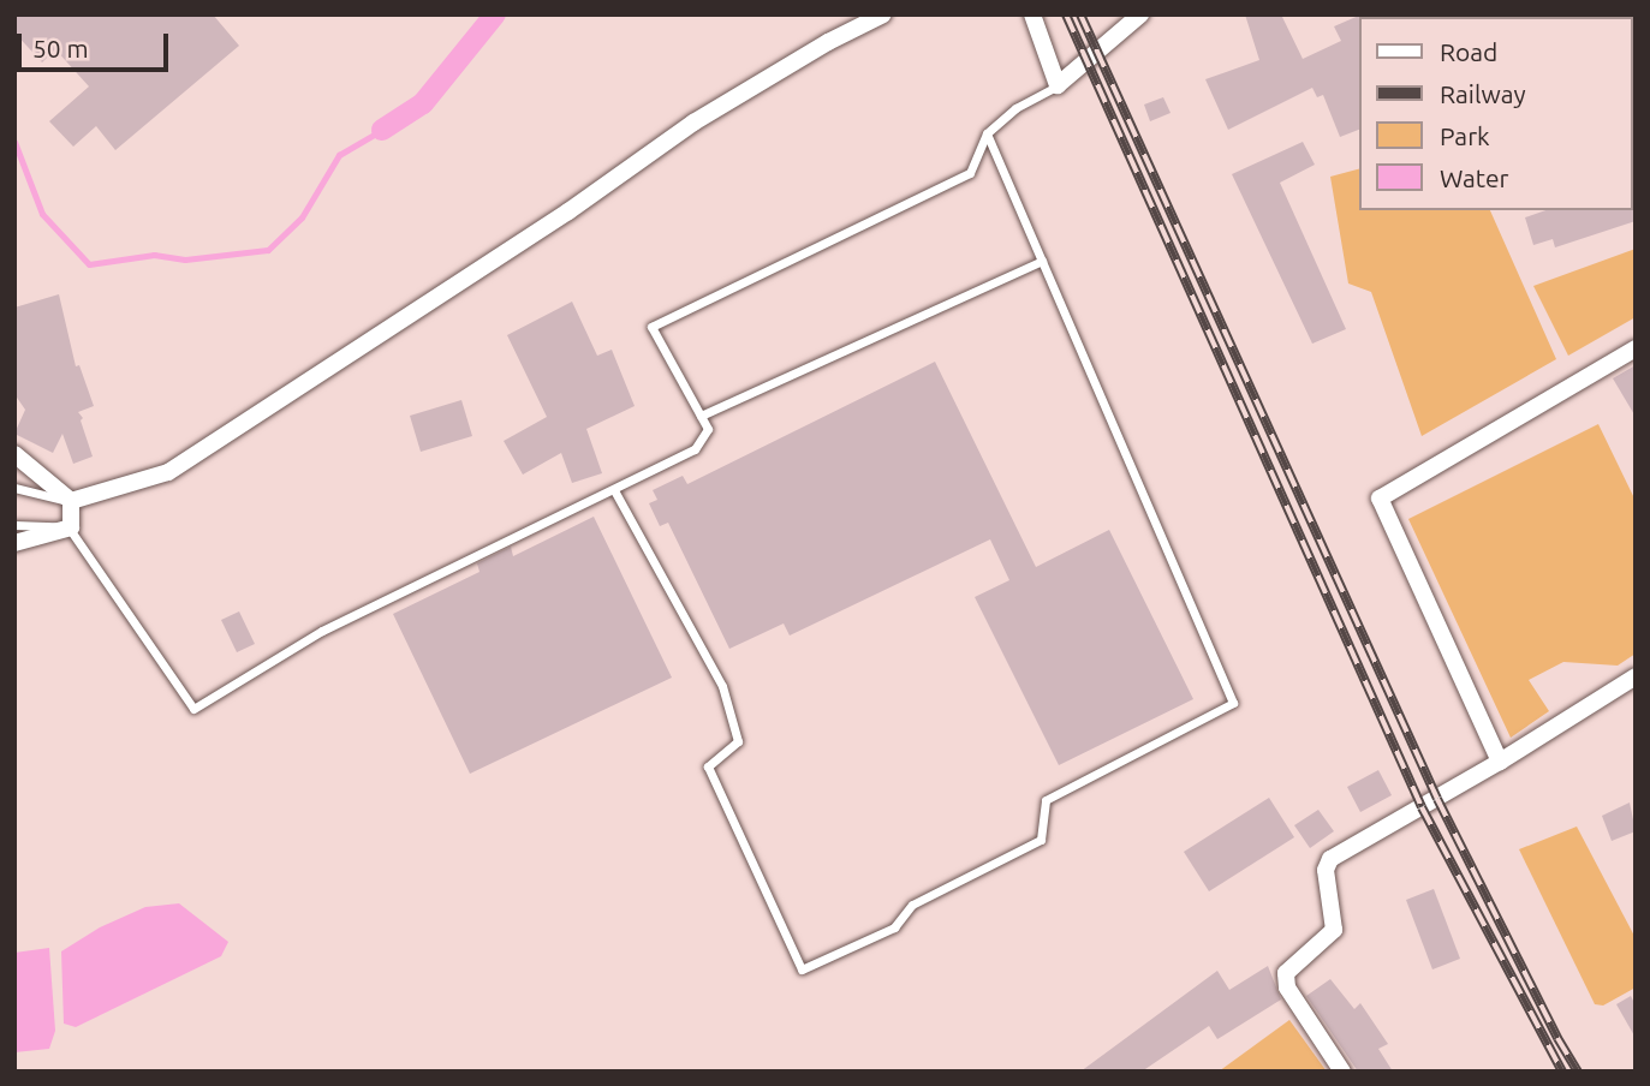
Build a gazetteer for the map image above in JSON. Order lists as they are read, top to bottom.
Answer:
{
  "legend": [
    "Road",
    "Railway",
    "Park",
    "Water"
  ],
  "scale_bar": "50 m"
}
